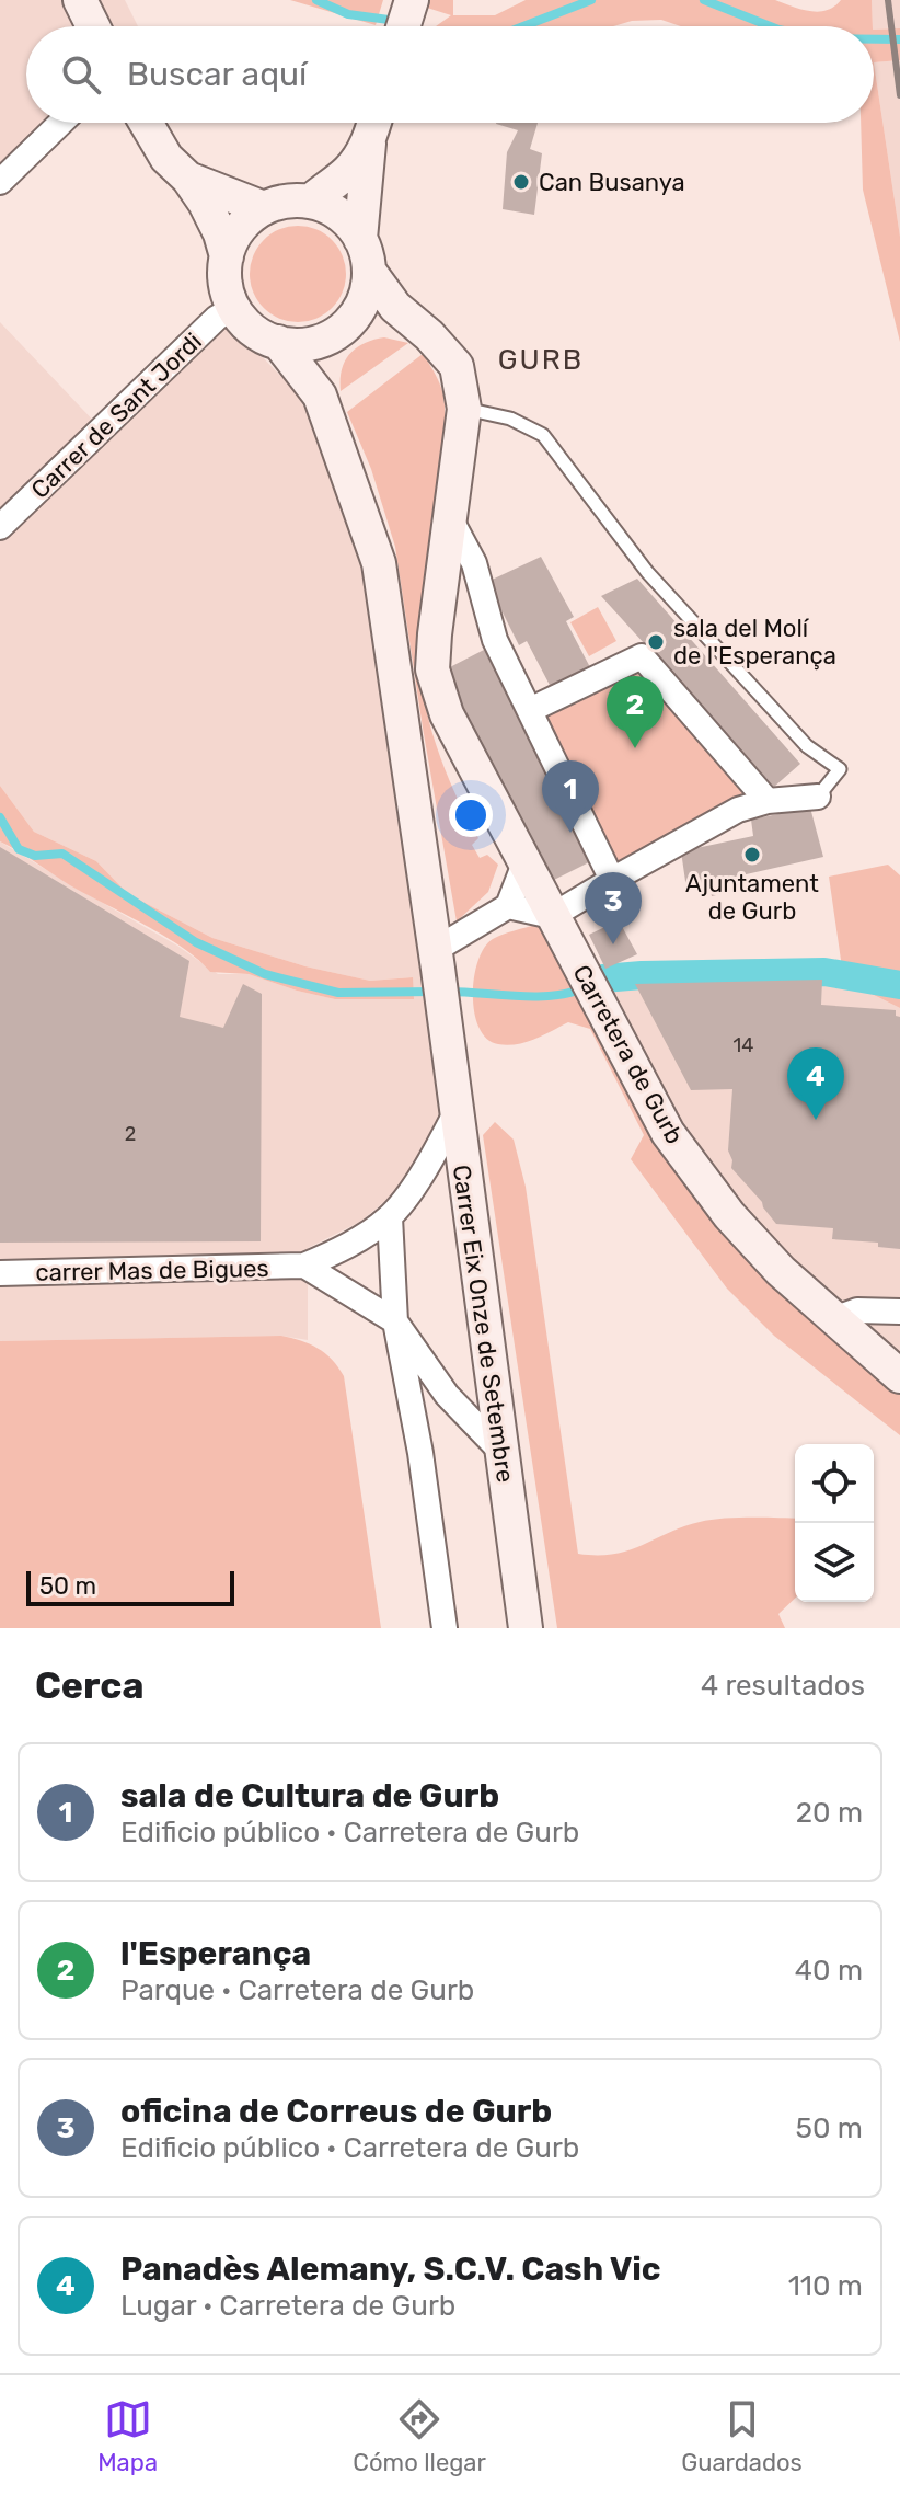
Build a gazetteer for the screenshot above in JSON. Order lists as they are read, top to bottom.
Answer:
{
  "streets": {
    "street": [
      "Carrer de Sant Jordi",
      "Carretera de Gurb",
      "carrer Mas de Bigues",
      "Carrer Eix Onze de Setembre"
    ]
  },
  "crossings": [
    ["Carrer de Sant Jordi", "Carretera de Gurb"],
    ["carrer Mas de Bigues", "Carrer Eix Onze de Setembre"]
  ],
  "districts": ["GURB"],
  "places": ["Can Busanya", "sala del Molí de l'Esperança", "Ajuntament de Gurb"],
  "house_numbers": ["14", "2"],
  "scale_bar": "50 m",
  "page": {
    "search": "Buscar aquí",
    "pins": [
      "2",
      "1",
      "3",
      "4"
    ],
    "scale": "50 m",
    "heading": ["Cerca", "4 resultados"],
    "list": [
      {
        "mark": "1",
        "name": "sala de Cultura de Gurb",
        "note": "Edificio público · Carretera de Gurb",
        "value": "20 m"
      },
      {
        "mark": "2",
        "name": "l'Esperança",
        "note": "Parque · Carretera de Gurb",
        "value": "40 m"
      },
      {
        "mark": "3",
        "name": "oficina de Correus de Gurb",
        "note": "Edificio público · Carretera de Gurb",
        "value": "50 m"
      },
      {
        "mark": "4",
        "name": "Panadès Alemany, S.C.V. Cash Vic",
        "note": "Lugar · Carretera de Gurb",
        "value": "110 m"
      }
    ],
    "nav": ["Mapa", "Cómo llegar", "Guardados"]
  }
}
